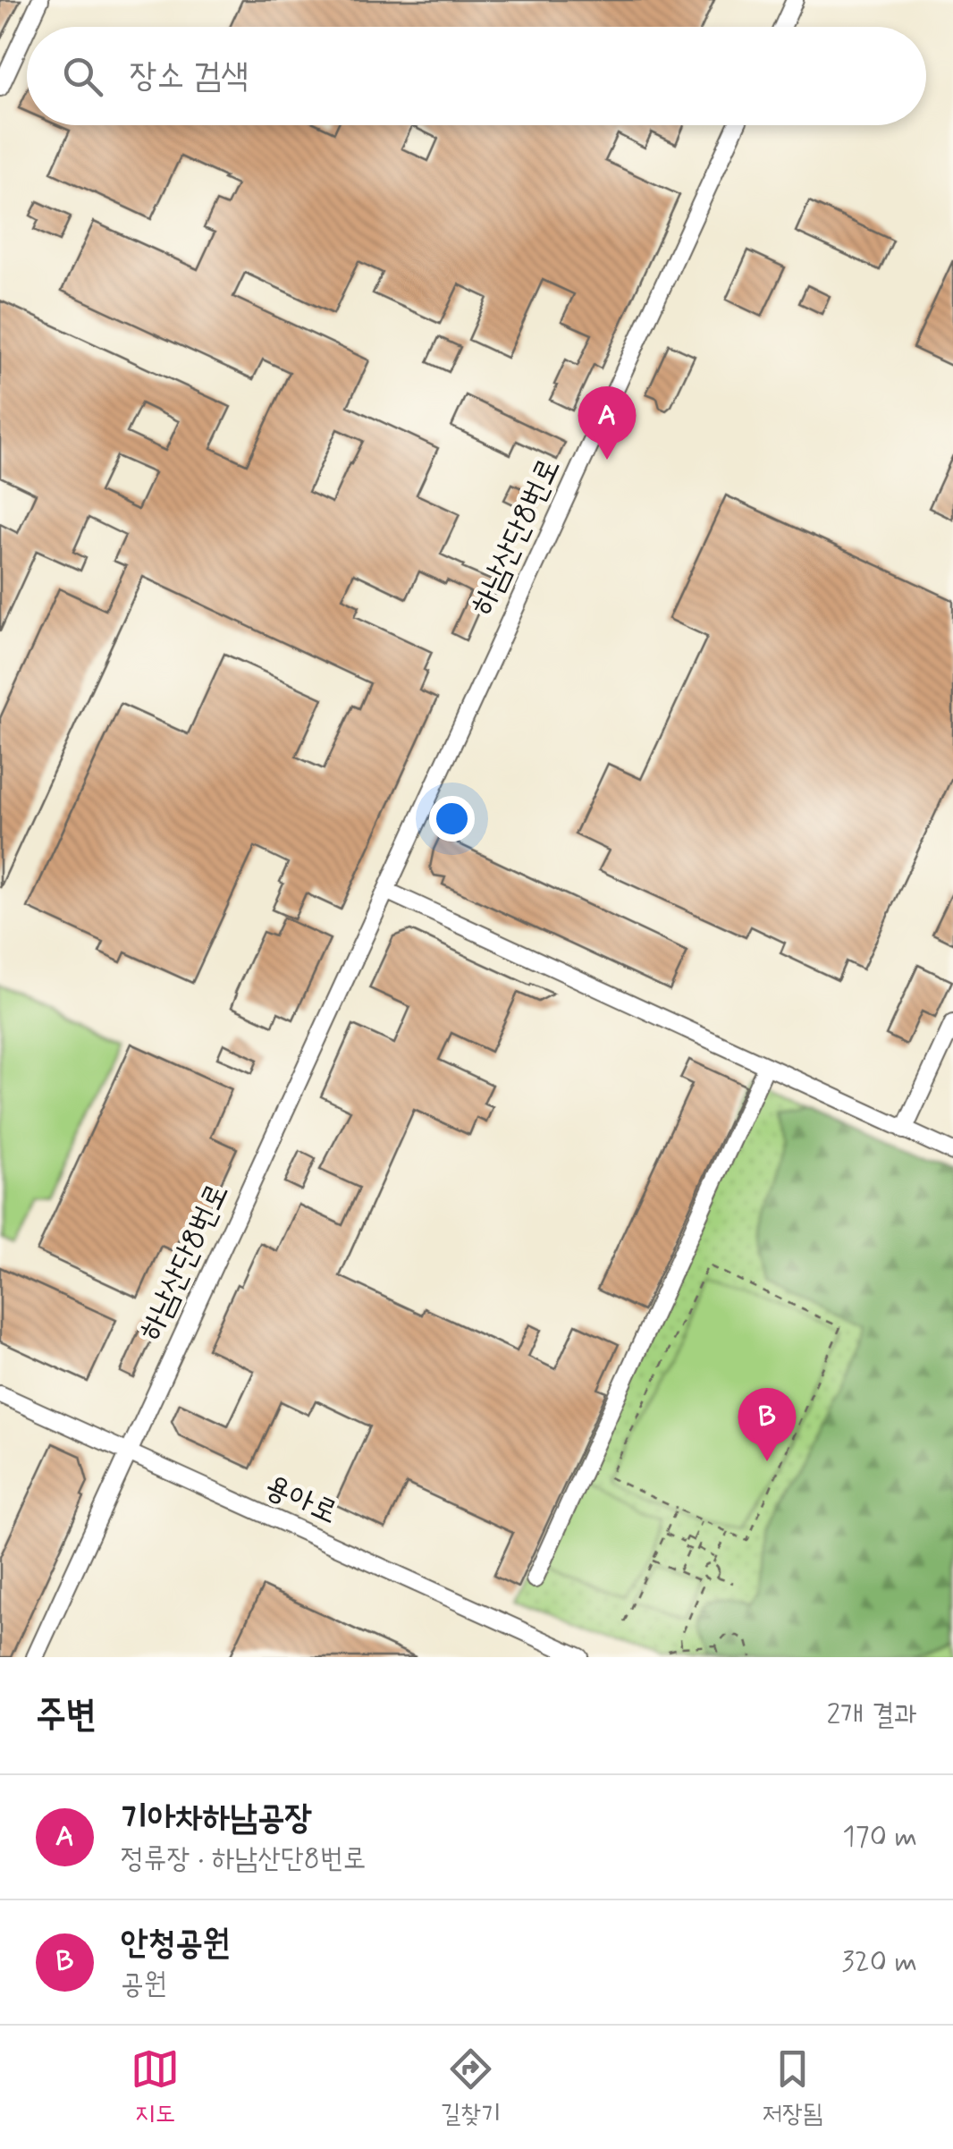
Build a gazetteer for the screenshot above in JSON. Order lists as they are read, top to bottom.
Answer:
{
  "streets": {
    "street": ["하남산단8번로", "용아로"]
  },
  "crossings": [
    ["하남산단8번로", "용아로"]
  ],
  "page": {
    "search": "장소 검색",
    "pins": ["A", "B"],
    "heading": ["주변", "2개 결과"],
    "list": [
      {
        "mark": "A",
        "name": "기아차하남공장",
        "note": "정류장 · 하남산단8번로",
        "value": "170 m"
      },
      {
        "mark": "B",
        "name": "안청공원",
        "note": "공원",
        "value": "320 m"
      }
    ],
    "nav": ["지도", "길찾기", "저장됨"]
  }
}
